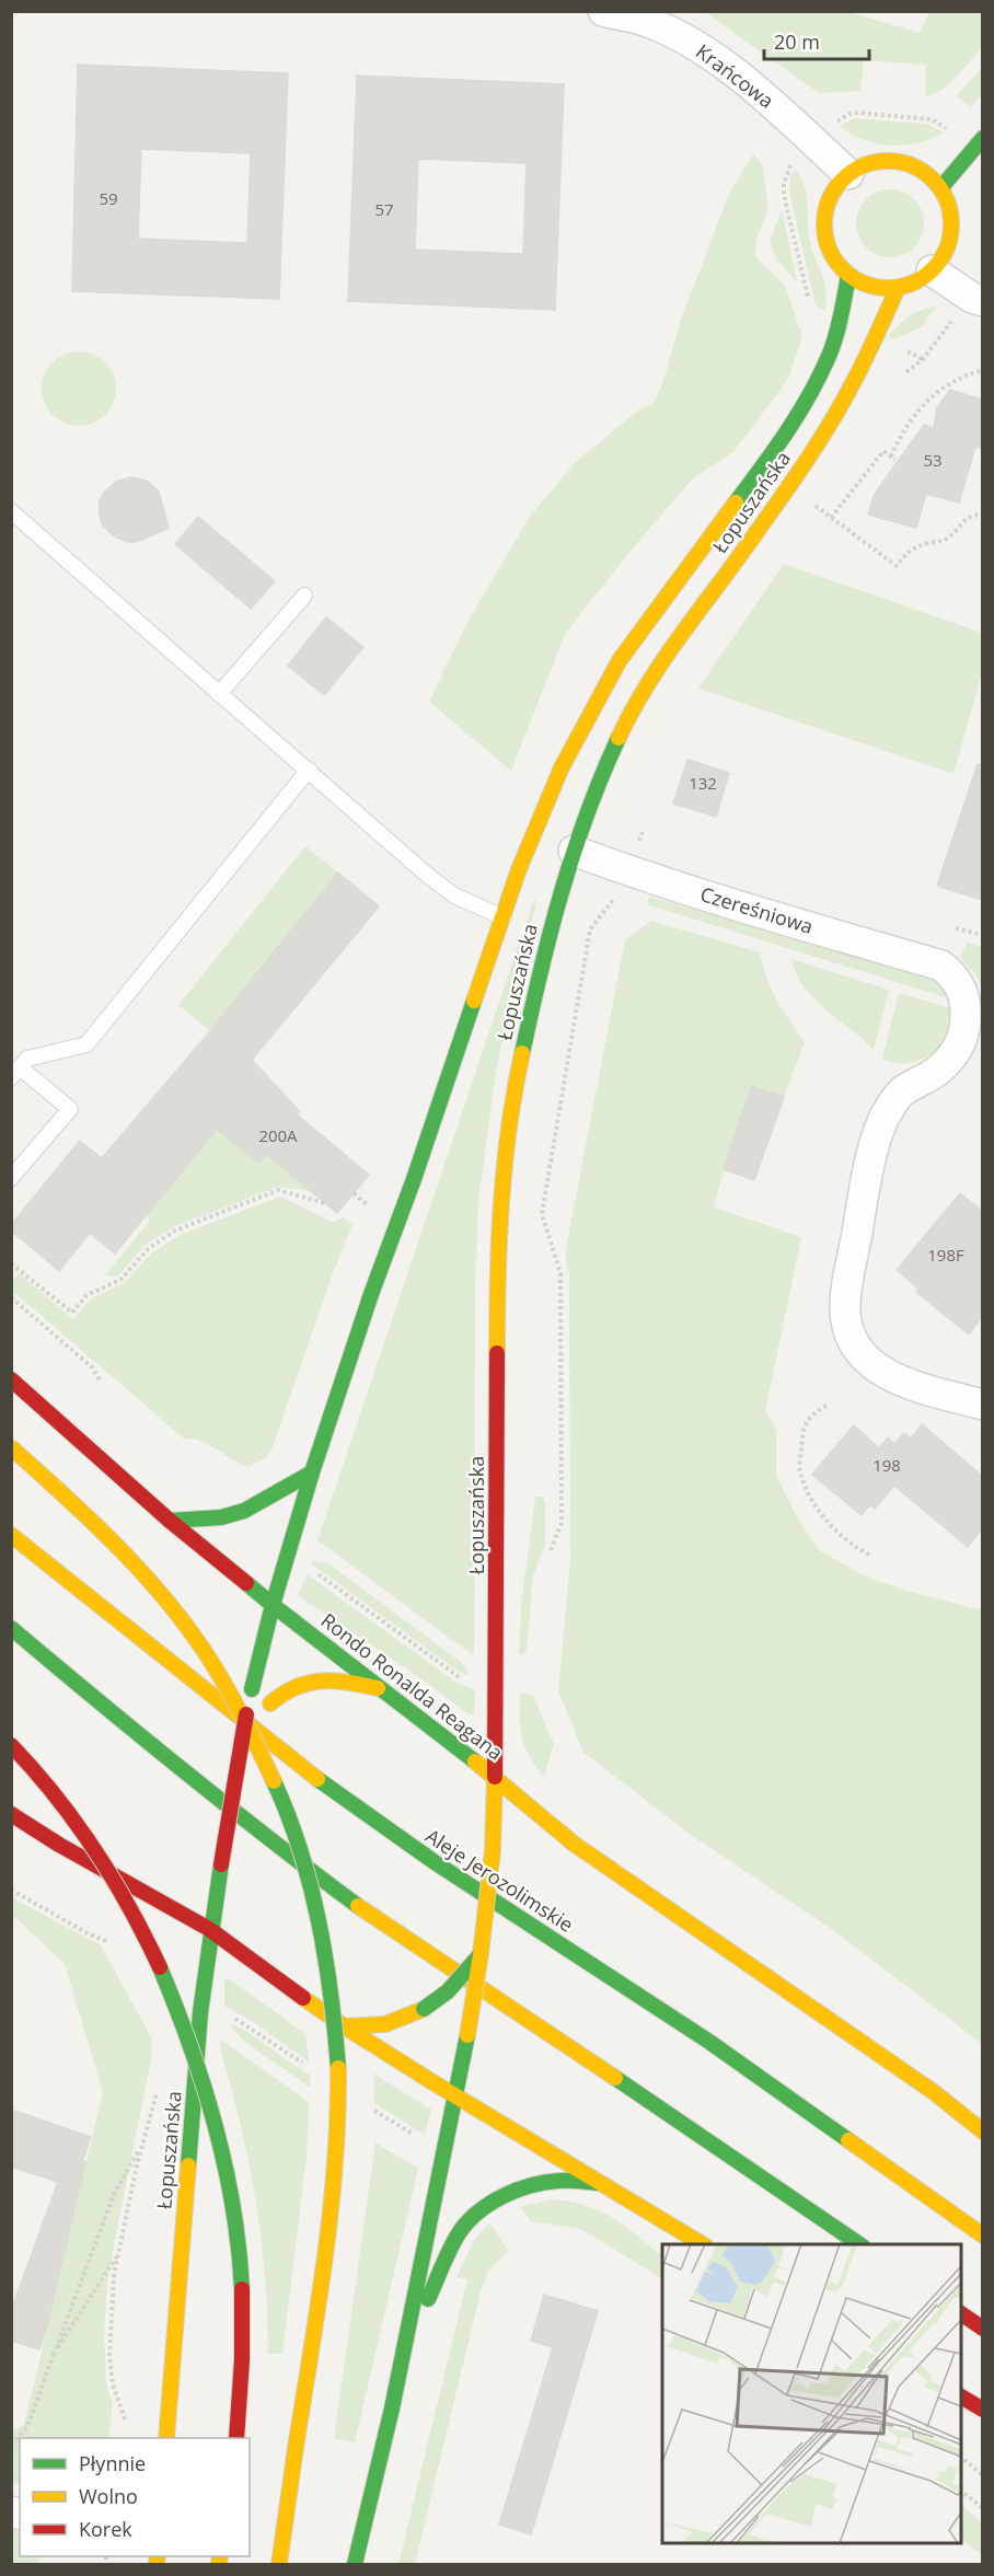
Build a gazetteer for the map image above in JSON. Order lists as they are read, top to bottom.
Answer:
{
  "streets": {
    "main road": ["Łopuszańska", "Rondo Ronalda Reagana", "Aleje Jerozolimskie"],
    "street": ["Krańcowa", "Czereśniowa"]
  },
  "crossings": [
    ["Krańcowa", "Łopuszańska"],
    ["Łopuszańska", "Czereśniowa"],
    ["Łopuszańska", "Rondo Ronalda Reagana"]
  ],
  "house_numbers": [
    "59",
    "57",
    "53",
    "132",
    "200A",
    "198F",
    "198"
  ],
  "legend": ["Płynnie", "Wolno", "Korek"],
  "scale_bar": "20 m"
}
